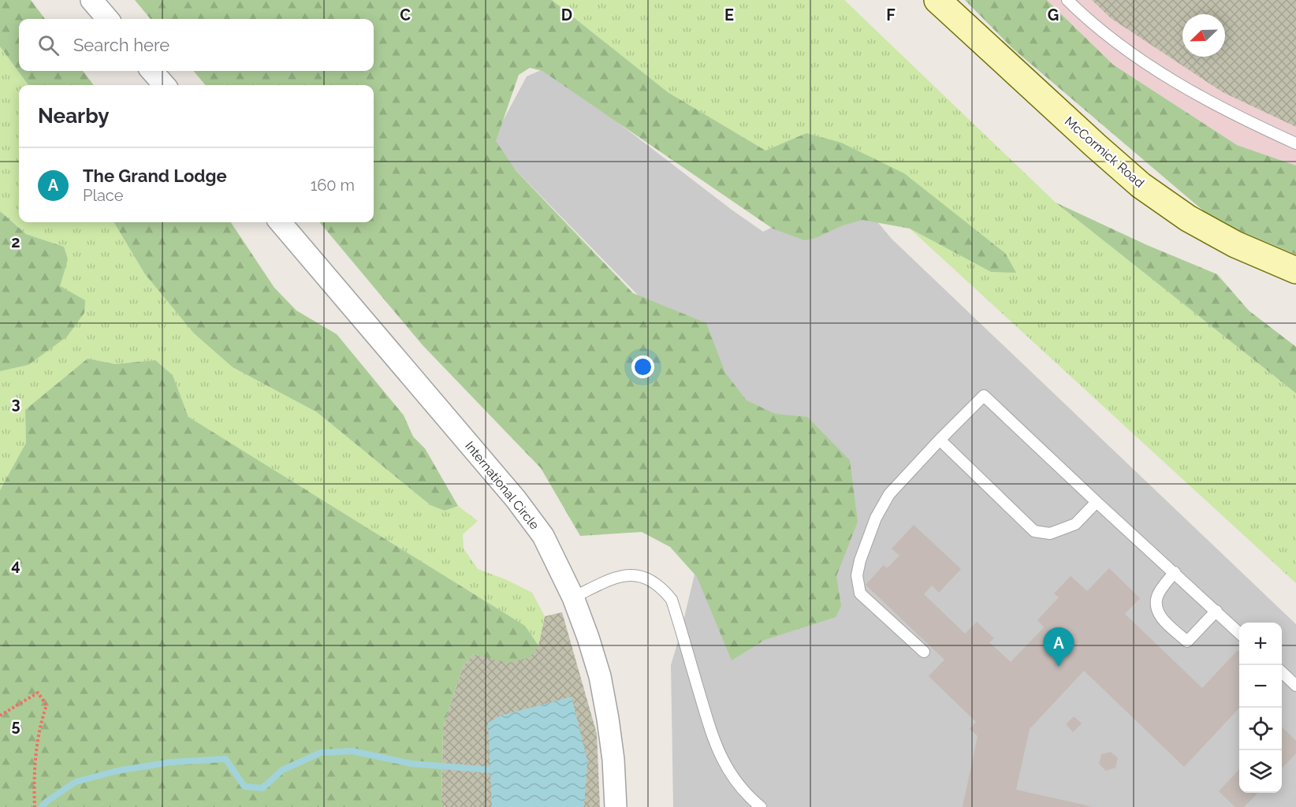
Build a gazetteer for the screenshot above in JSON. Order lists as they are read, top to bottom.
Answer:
{
  "streets": {
    "main road": ["McCormick Road"],
    "street": ["International Circle"]
  },
  "north": "bottom left",
  "page": {
    "search": "Search here",
    "heading": "Nearby",
    "list": [
      {
        "mark": "A",
        "name": "The Grand Lodge",
        "note": "Place",
        "value": "160 m"
      }
    ],
    "map_buttons": ["+", "−"],
    "pins": "A"
  },
  "grid": {
    "columns": [
      "C",
      "D",
      "E",
      "F",
      "G"
    ],
    "rows": [
      "2",
      "3",
      "4",
      "5"
    ]
  }
}
